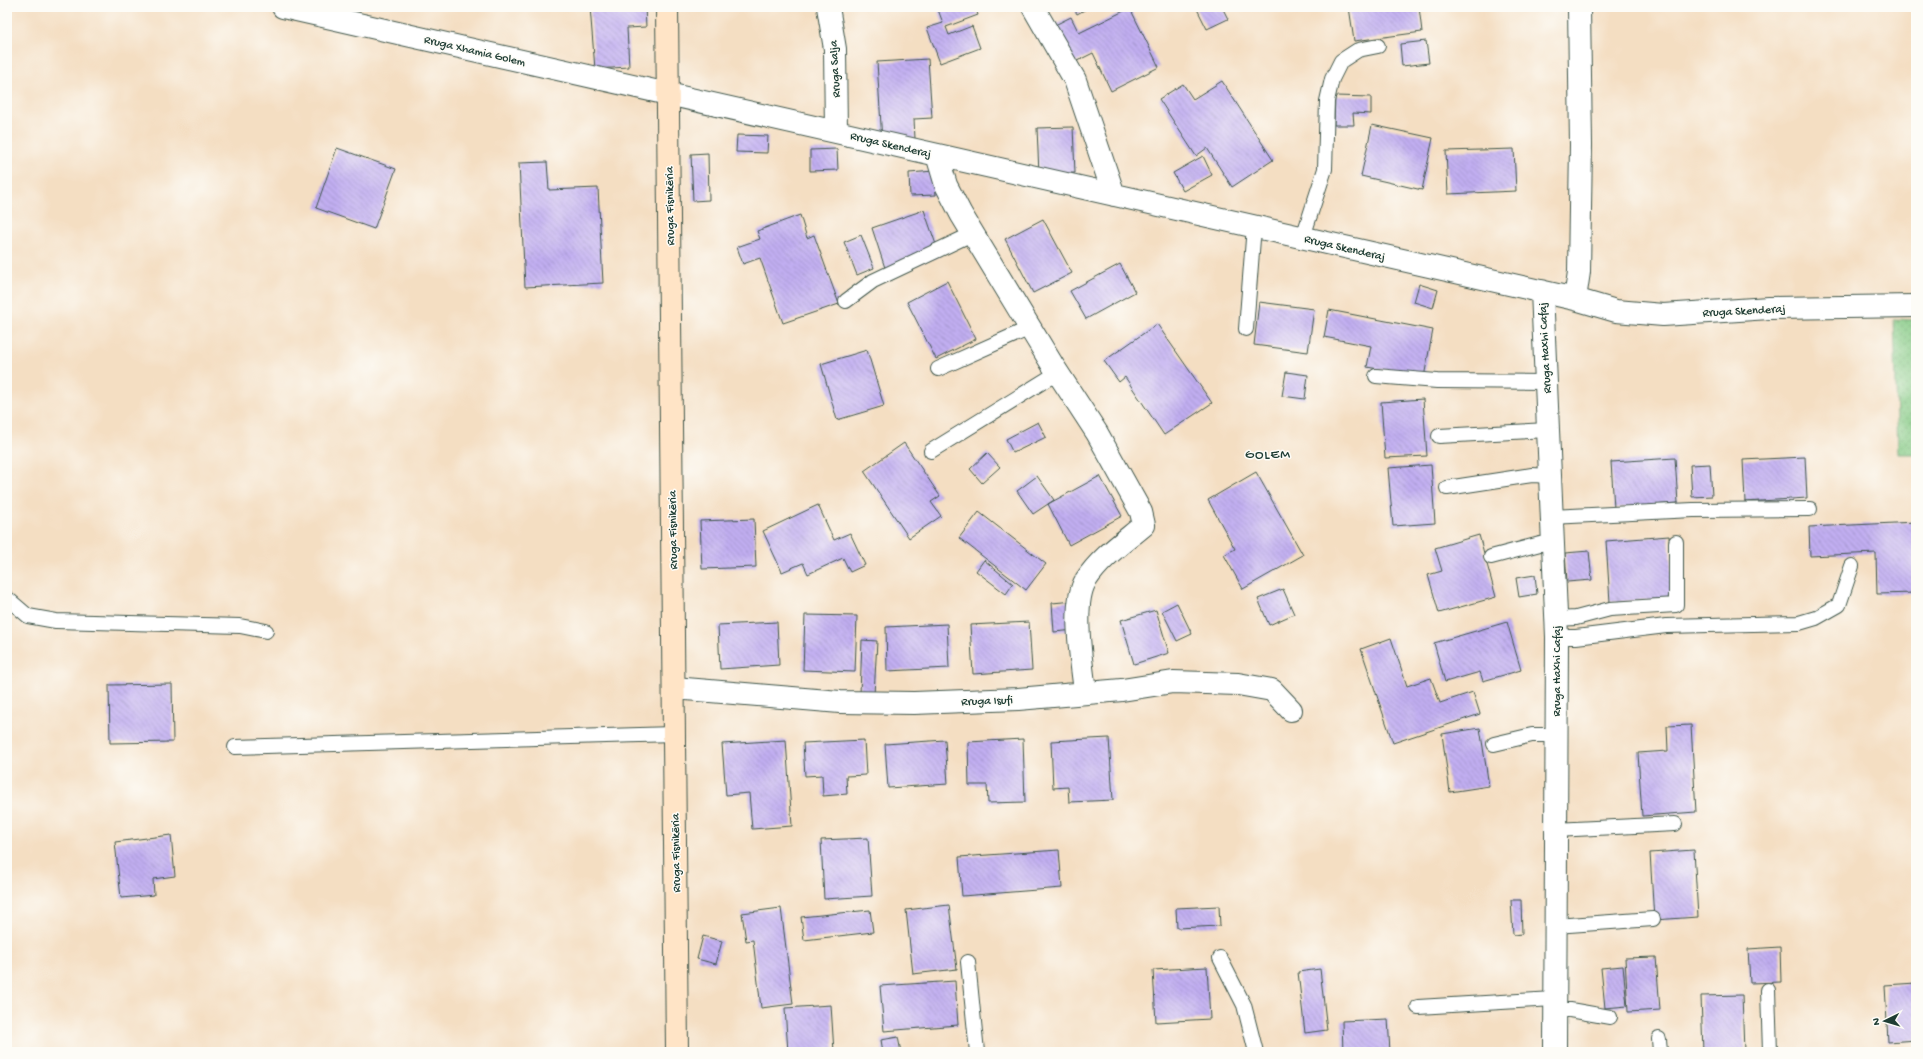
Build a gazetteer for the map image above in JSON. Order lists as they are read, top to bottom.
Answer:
{
  "streets": {
    "street": [
      "Rruga Xhamia Golem",
      "Rruga Salja",
      "Rruga Skenderaj",
      "Rruga Fisnikëria",
      "Rruga Haxhi Cafaj",
      "Rruga Isufi"
    ]
  },
  "crossings": [
    ["Rruga Xhamia Golem", "Rruga Skenderaj"],
    ["Rruga Xhamia Golem", "Rruga Fisnikëria"],
    ["Rruga Salja", "Rruga Skenderaj"],
    ["Rruga Skenderaj", "Rruga Fisnikëria"],
    ["Rruga Skenderaj", "Rruga Haxhi Cafaj"],
    ["Rruga Fisnikëria", "Rruga Isufi"]
  ],
  "districts": ["GOLEM"],
  "north": "left"
}
